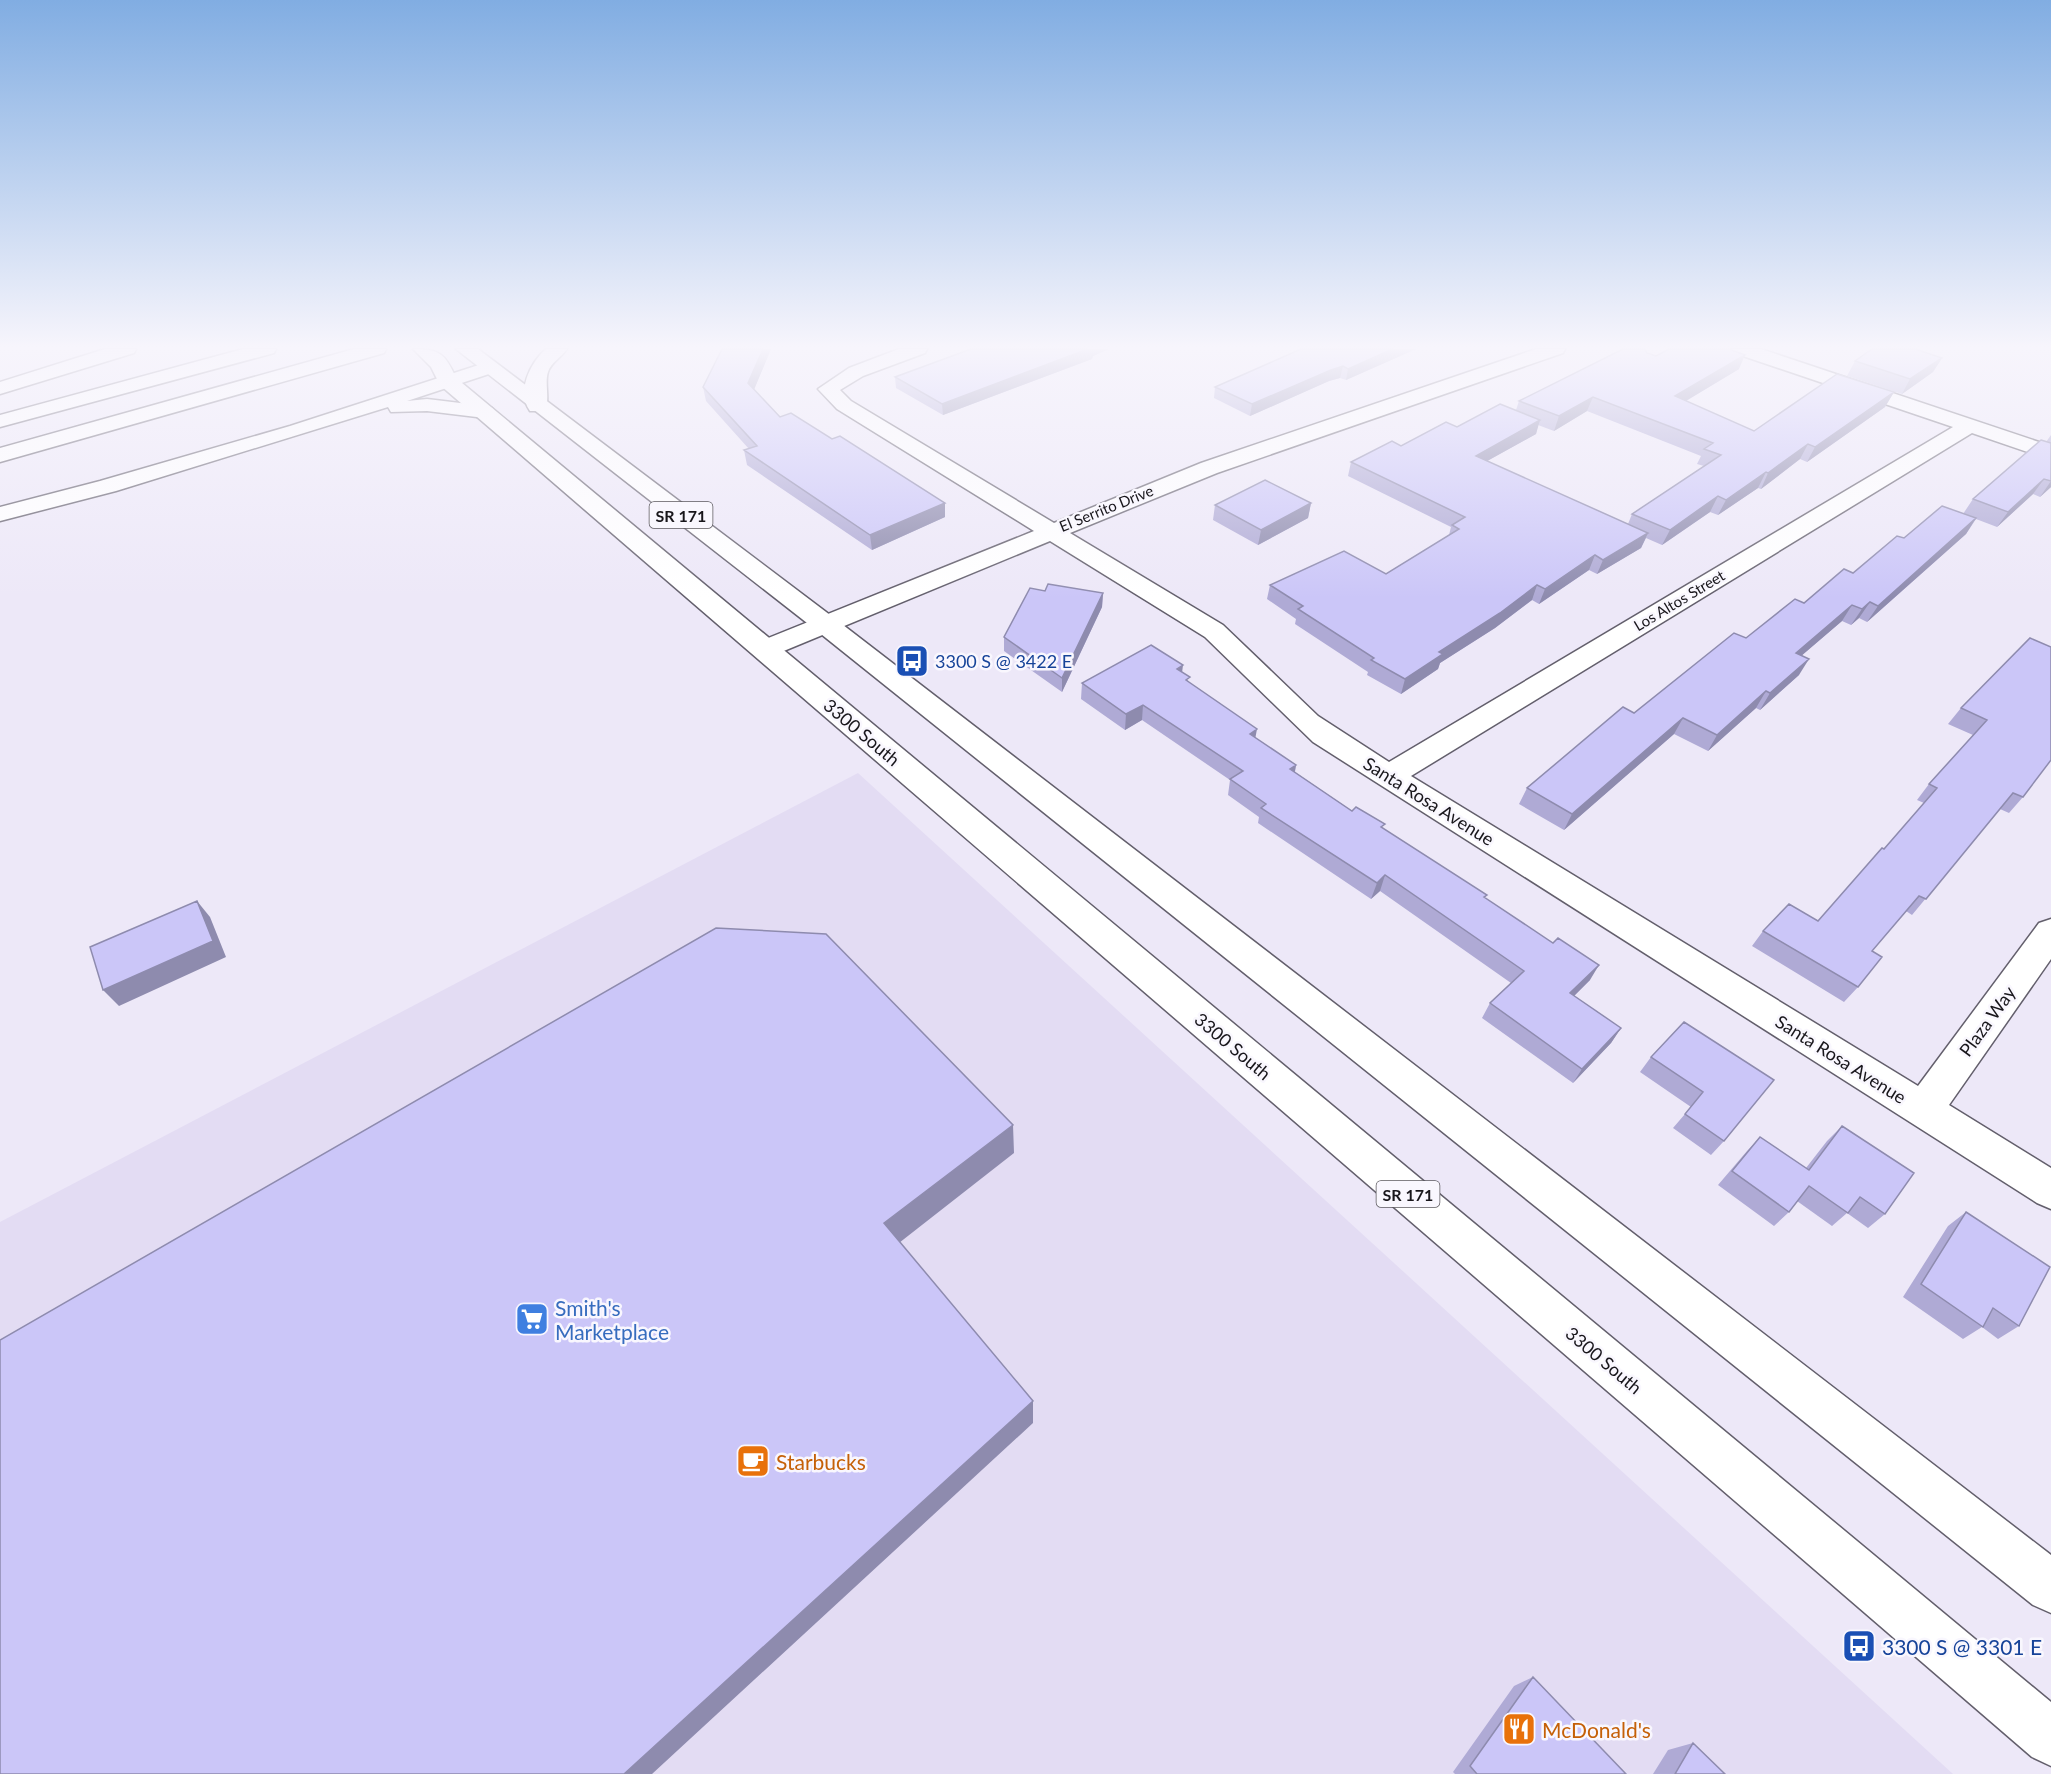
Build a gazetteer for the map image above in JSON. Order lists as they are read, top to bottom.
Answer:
{
  "streets": {
    "main road": [
      "El Serrito Drive",
      "SR 171",
      "Los Altos Street",
      "3300 South",
      "Santa Rosa Avenue",
      "Plaza Way"
    ]
  },
  "crossings": [
    ["El Serrito Drive", "SR 171"],
    ["El Serrito Drive", "3300 South"],
    ["El Serrito Drive", "Santa Rosa Avenue"],
    ["Los Altos Street", "Santa Rosa Avenue"],
    ["Santa Rosa Avenue", "Plaza Way"]
  ],
  "places": {
    "bus stop": ["3300 S @ 3422 E", "3300 S @ 3301 E"],
    "supermarket": ["Smith's Marketplace"],
    "cafe": ["Starbucks"],
    "restaurant": ["McDonald's"]
  }
}
